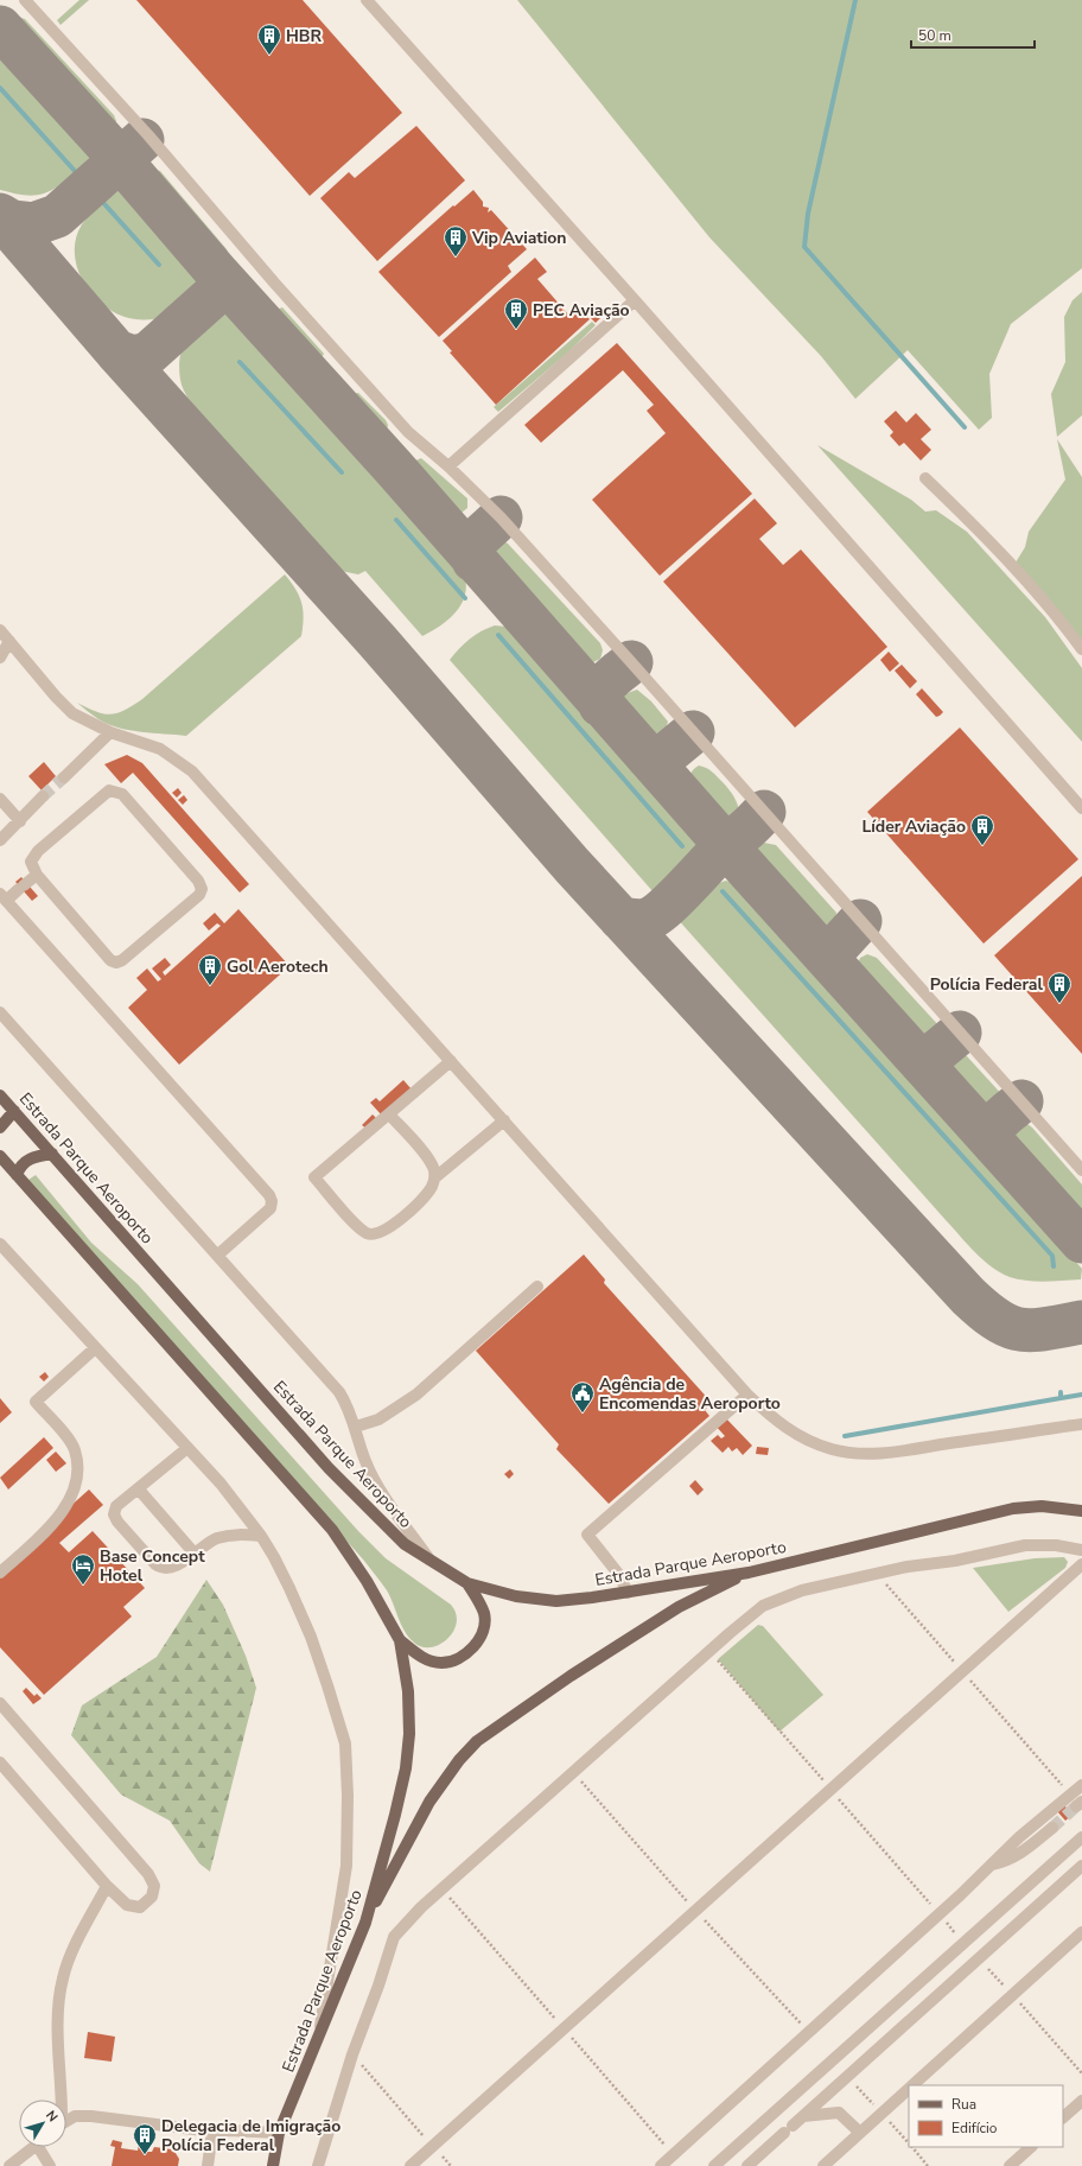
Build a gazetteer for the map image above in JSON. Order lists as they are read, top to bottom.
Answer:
{
  "streets": {
    "main road": ["Estrada Parque Aeroporto"]
  },
  "places": {
    "building": [
      "HBR",
      "Vip Aviation",
      "PEC Aviação",
      "Líder Aviação",
      "Gol Aerotech",
      "Polícia Federal",
      "Delegacia de Imigração Polícia Federal"
    ],
    "public building": ["Agência de Encomendas Aeroporto"],
    "hotel": ["Base Concept Hotel"]
  },
  "legend": ["Rua", "Edifício"],
  "scale_bar": "50 m",
  "north": "top right"
}
